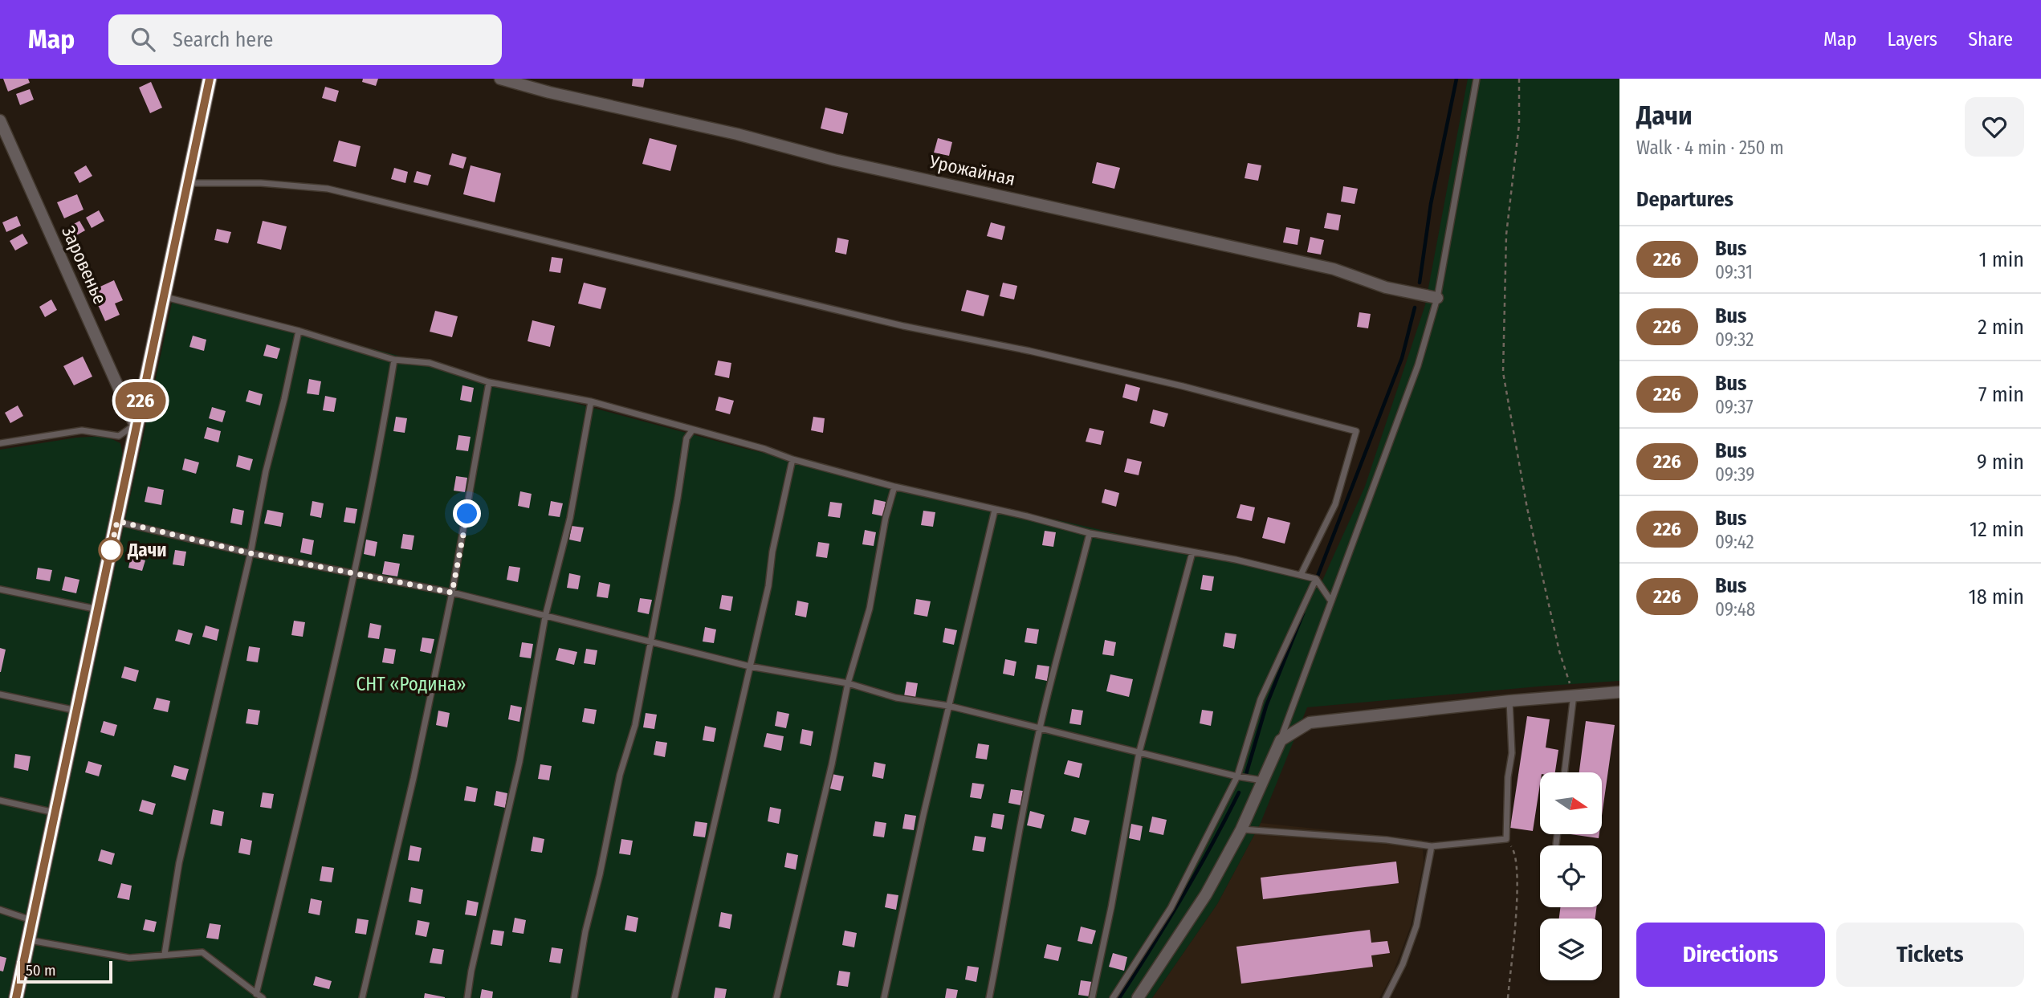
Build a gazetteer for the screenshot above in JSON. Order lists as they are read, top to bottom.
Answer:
{
  "streets": {
    "street": ["Урожайная", "Заровенье"]
  },
  "parks": ["СНТ «Родина»"],
  "places": ["Дачи"],
  "lines": ["bus line 226"],
  "scale_bar": "50 m",
  "north": "right",
  "page": {
    "header": "Map",
    "search": "Search here",
    "nav": ["Map", "Layers", "Share"],
    "on_map": "226",
    "heading": [
      ["Дачи", "Walk · 4 min · 250 m"],
      "Departures"
    ],
    "list": [
      {
        "mark": "226",
        "name": "Bus",
        "note": "09:31",
        "value": "1 min"
      },
      {
        "mark": "226",
        "name": "Bus",
        "note": "09:32",
        "value": "2 min"
      },
      {
        "mark": "226",
        "name": "Bus",
        "note": "09:37",
        "value": "7 min"
      },
      {
        "mark": "226",
        "name": "Bus",
        "note": "09:39",
        "value": "9 min"
      },
      {
        "mark": "226",
        "name": "Bus",
        "note": "09:42",
        "value": "12 min"
      },
      {
        "mark": "226",
        "name": "Bus",
        "note": "09:48",
        "value": "18 min"
      }
    ],
    "buttons": ["Directions", "Tickets"],
    "scale": "50 m"
  }
}
